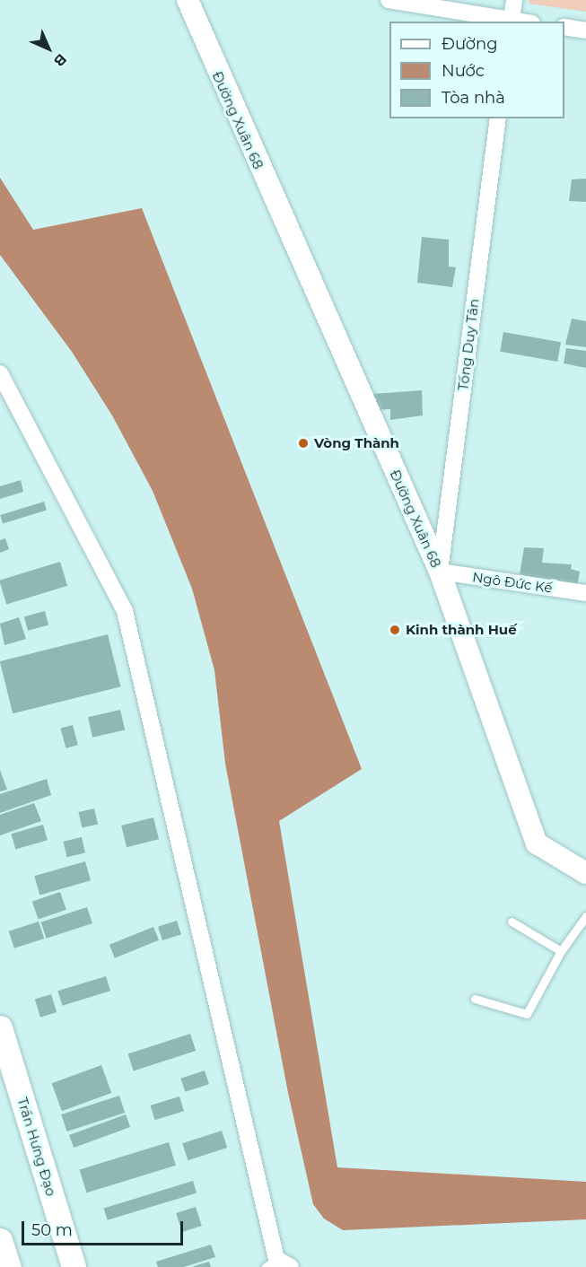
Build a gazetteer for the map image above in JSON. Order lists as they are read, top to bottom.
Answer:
{
  "streets": {
    "main road": ["Trần Hưng Đạo"],
    "street": ["Đường Xuân 68", "Tống Duy Tân", "Ngô Đức Kế"]
  },
  "crossings": [
    ["Đường Xuân 68", "Tống Duy Tân"],
    ["Đường Xuân 68", "Ngô Đức Kế"],
    ["Tống Duy Tân", "Ngô Đức Kế"]
  ],
  "places": ["Vòng Thành", "Kinh thành Huế"],
  "legend": ["Đường", "Nước", "Tòa nhà"],
  "scale_bar": "50 m",
  "north": "bottom right"
}
